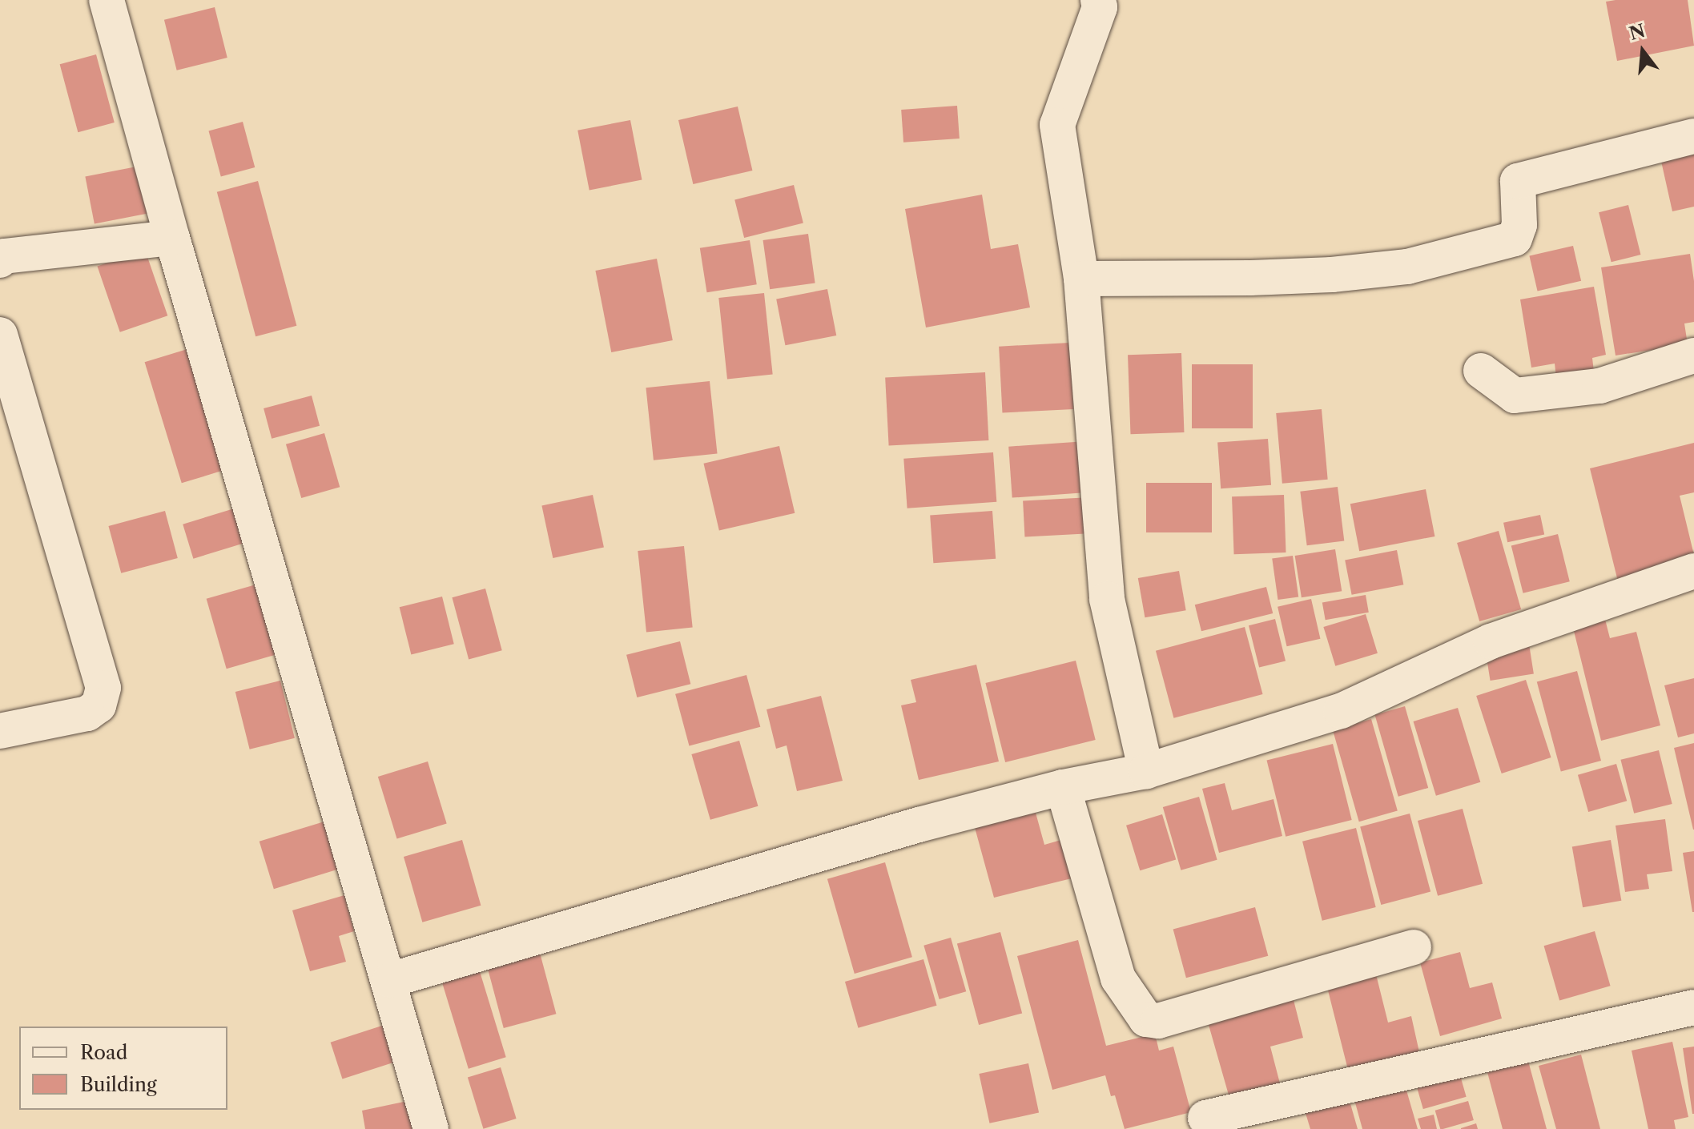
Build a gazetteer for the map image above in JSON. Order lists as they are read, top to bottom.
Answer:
{
  "legend": ["Road", "Building"],
  "north": "top"
}
